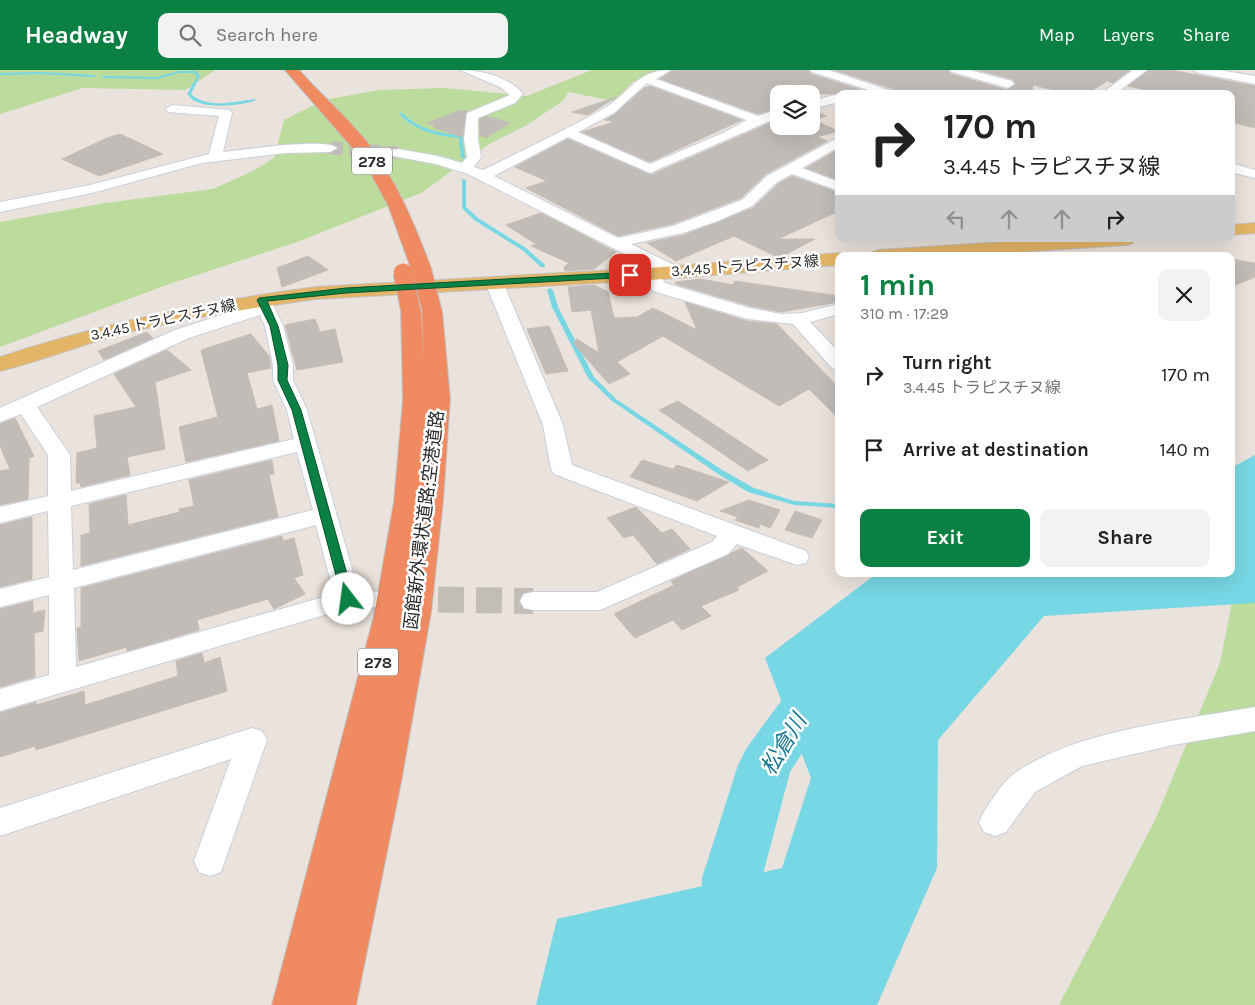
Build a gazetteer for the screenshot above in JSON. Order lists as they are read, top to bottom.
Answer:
{
  "streets": {
    "highway": ["278", "函館新外環状道路;空港道路"],
    "main road": ["3.4.45 トラピスチヌ線"]
  },
  "water": ["松倉川"],
  "page": {
    "header": "Headway",
    "search": "Search here",
    "nav": ["Map", "Layers", "Share"],
    "turn": ["170 m", "3.4.45 トラピスチヌ線"],
    "heading": ["1 min", "310 m · 17:29"],
    "list": [
      {
        "name": "Turn right",
        "note": "3.4.45 トラピスチヌ線",
        "value": "170 m"
      },
      {
        "name": "Arrive at destination",
        "value": "140 m"
      }
    ],
    "buttons": ["Exit", "Share"]
  }
}
